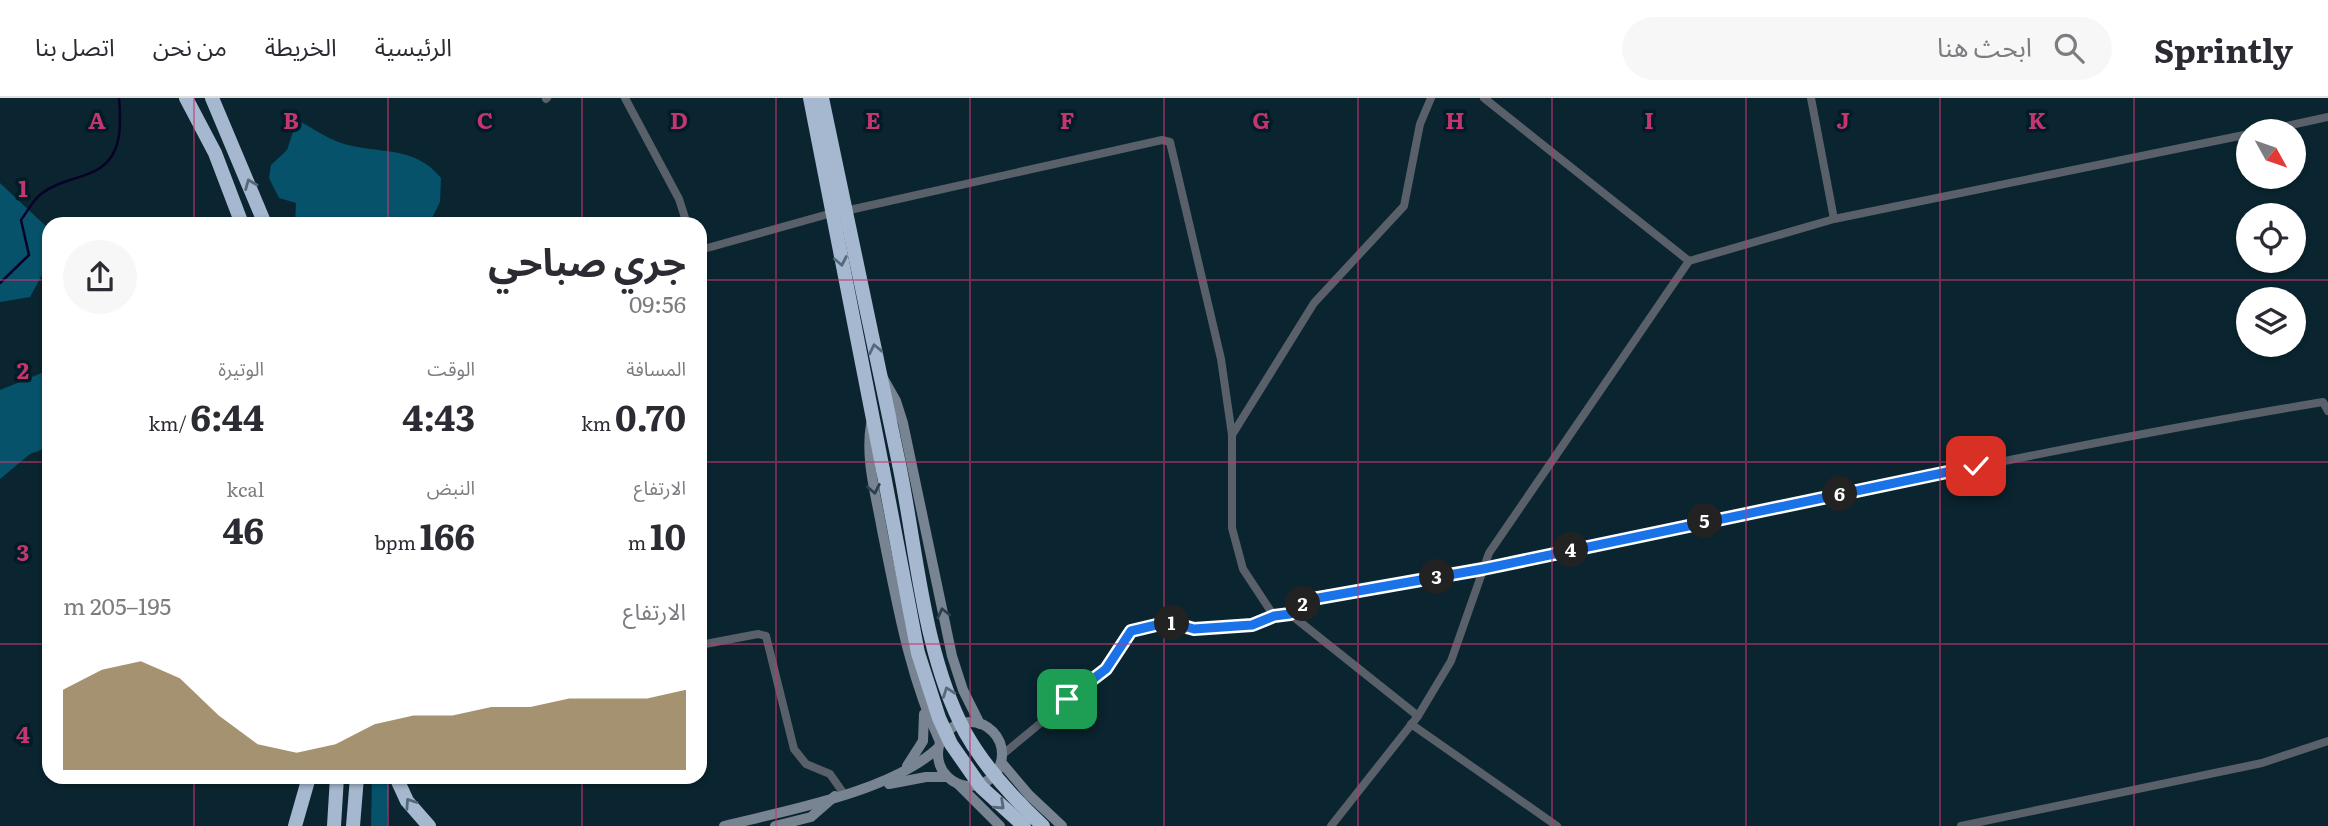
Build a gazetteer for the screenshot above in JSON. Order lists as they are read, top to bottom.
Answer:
{
  "north": "bottom right",
  "page": {
    "header": "Sprintly",
    "search": "ابحث هنا",
    "nav": [
      "الرئيسية",
      "الخريطة",
      "من نحن",
      "اتصل بنا"
    ],
    "heading": ["جري صباحي", "09:56"],
    "stats": [
      ["المسافة", "0.70 km"],
      ["الوقت", "4:43"],
      ["الوتيرة", "6:44 /km"],
      ["الارتفاع", "10 m"],
      ["النبض", "166 bpm"],
      ["kcal", "46"]
    ],
    "pins": [
      "6",
      "5",
      "4",
      "3",
      "2",
      "1"
    ],
    "chart": ["الارتفاع", "195–205 m"]
  },
  "grid": {
    "columns": [
      "A",
      "B",
      "C",
      "D",
      "E",
      "F",
      "G",
      "H",
      "I",
      "J",
      "K"
    ],
    "rows": [
      "1",
      "2",
      "3",
      "4"
    ]
  }
}
